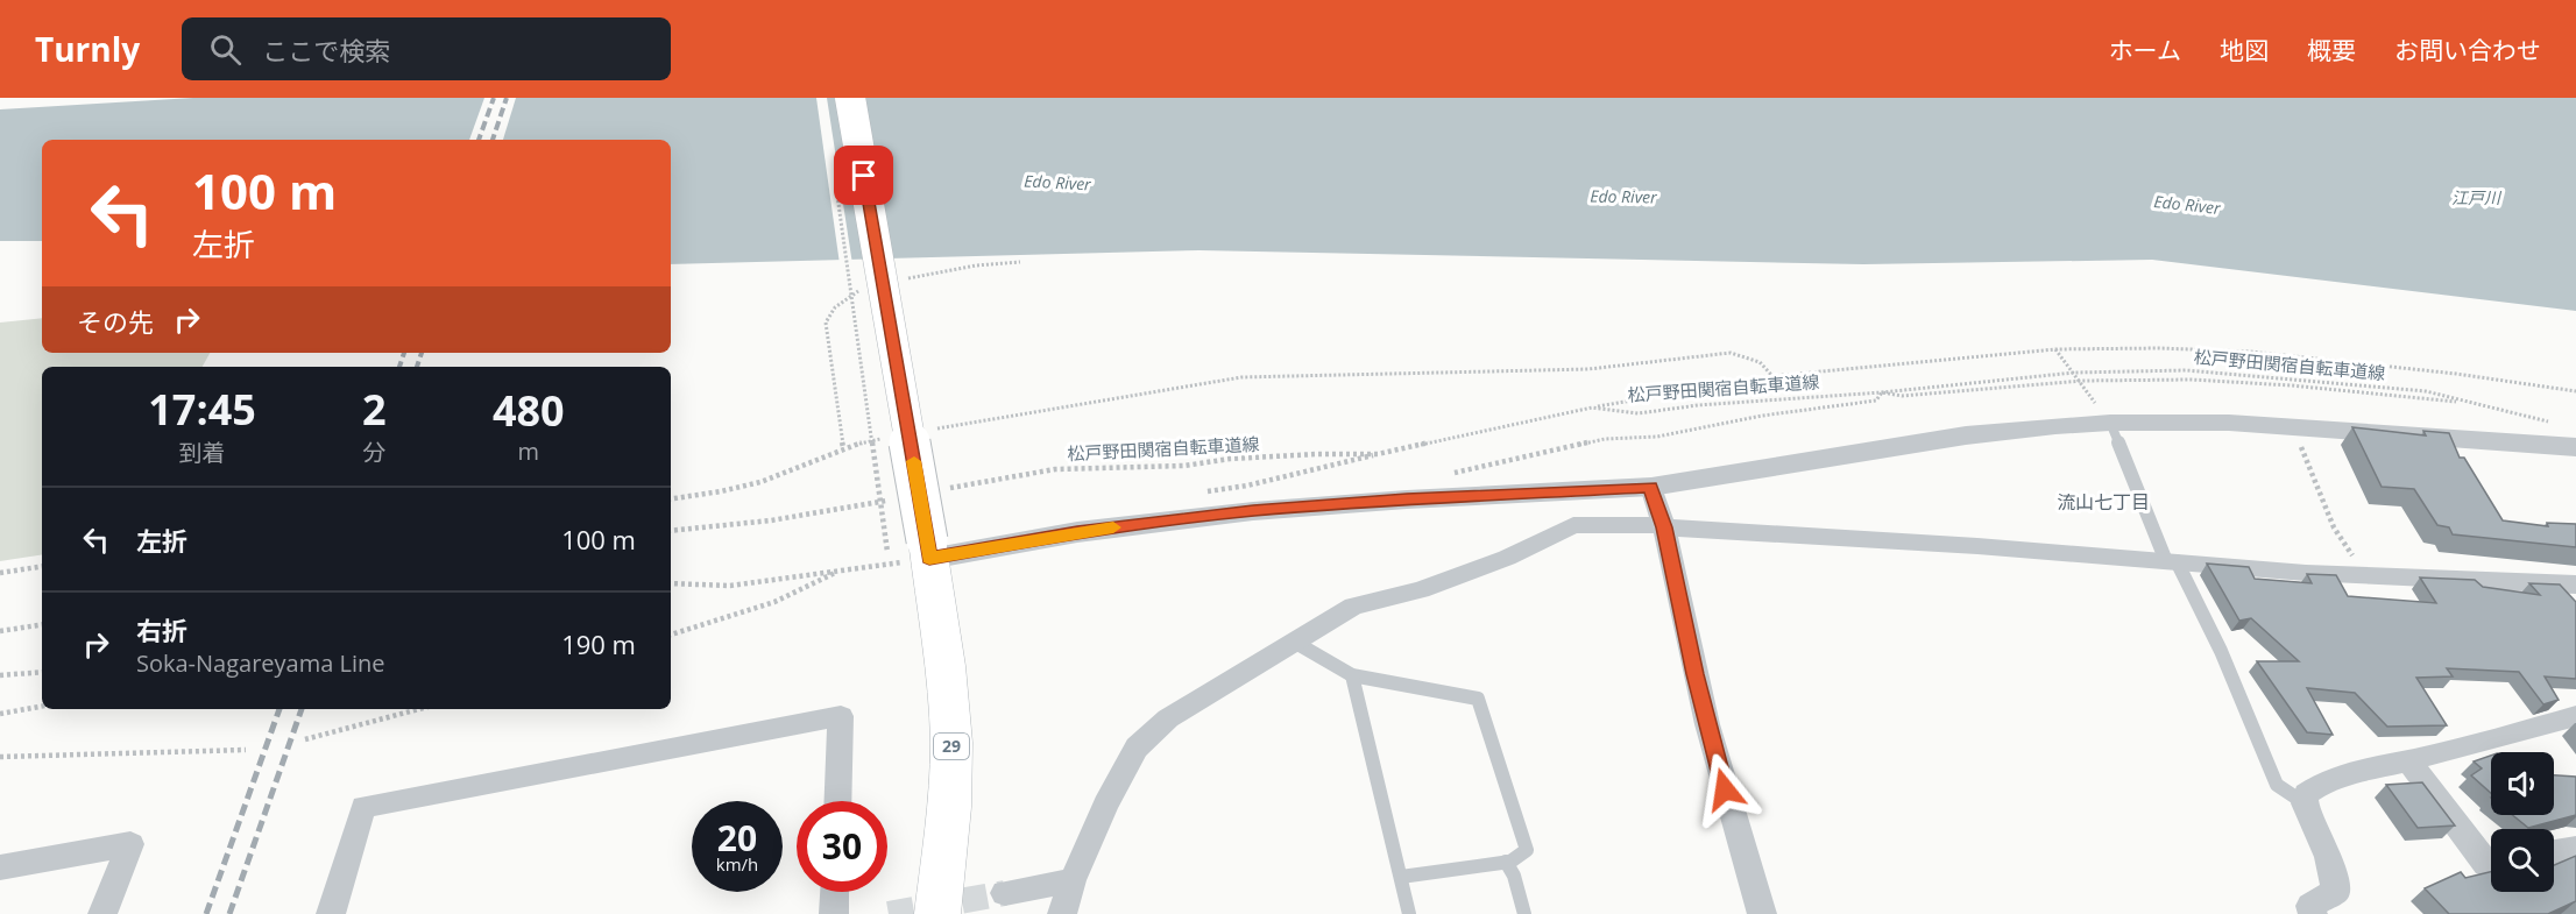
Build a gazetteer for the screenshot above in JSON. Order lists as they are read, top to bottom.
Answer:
{
  "streets": {
    "main road": ["29"],
    "path": ["松戸野田関宿自転車道線"]
  },
  "districts": ["流山七丁目"],
  "water": ["Edo River", "江戸川"],
  "page": {
    "header": "Turnly",
    "search": "ここで検索",
    "nav": [
      "ホーム",
      "地図",
      "概要",
      "お問い合わせ"
    ],
    "turn": ["100 m", "左折"],
    "then": "その先",
    "eta": [
      "17:45",
      "到着",
      "2",
      "分",
      "480",
      "m"
    ],
    "list": [
      {
        "name": "左折",
        "value": "100 m"
      },
      {
        "name": "右折",
        "note": "Soka-Nagareyama Line",
        "value": "190 m"
      }
    ],
    "speed": "20 km/h",
    "limit": "30"
  }
}
